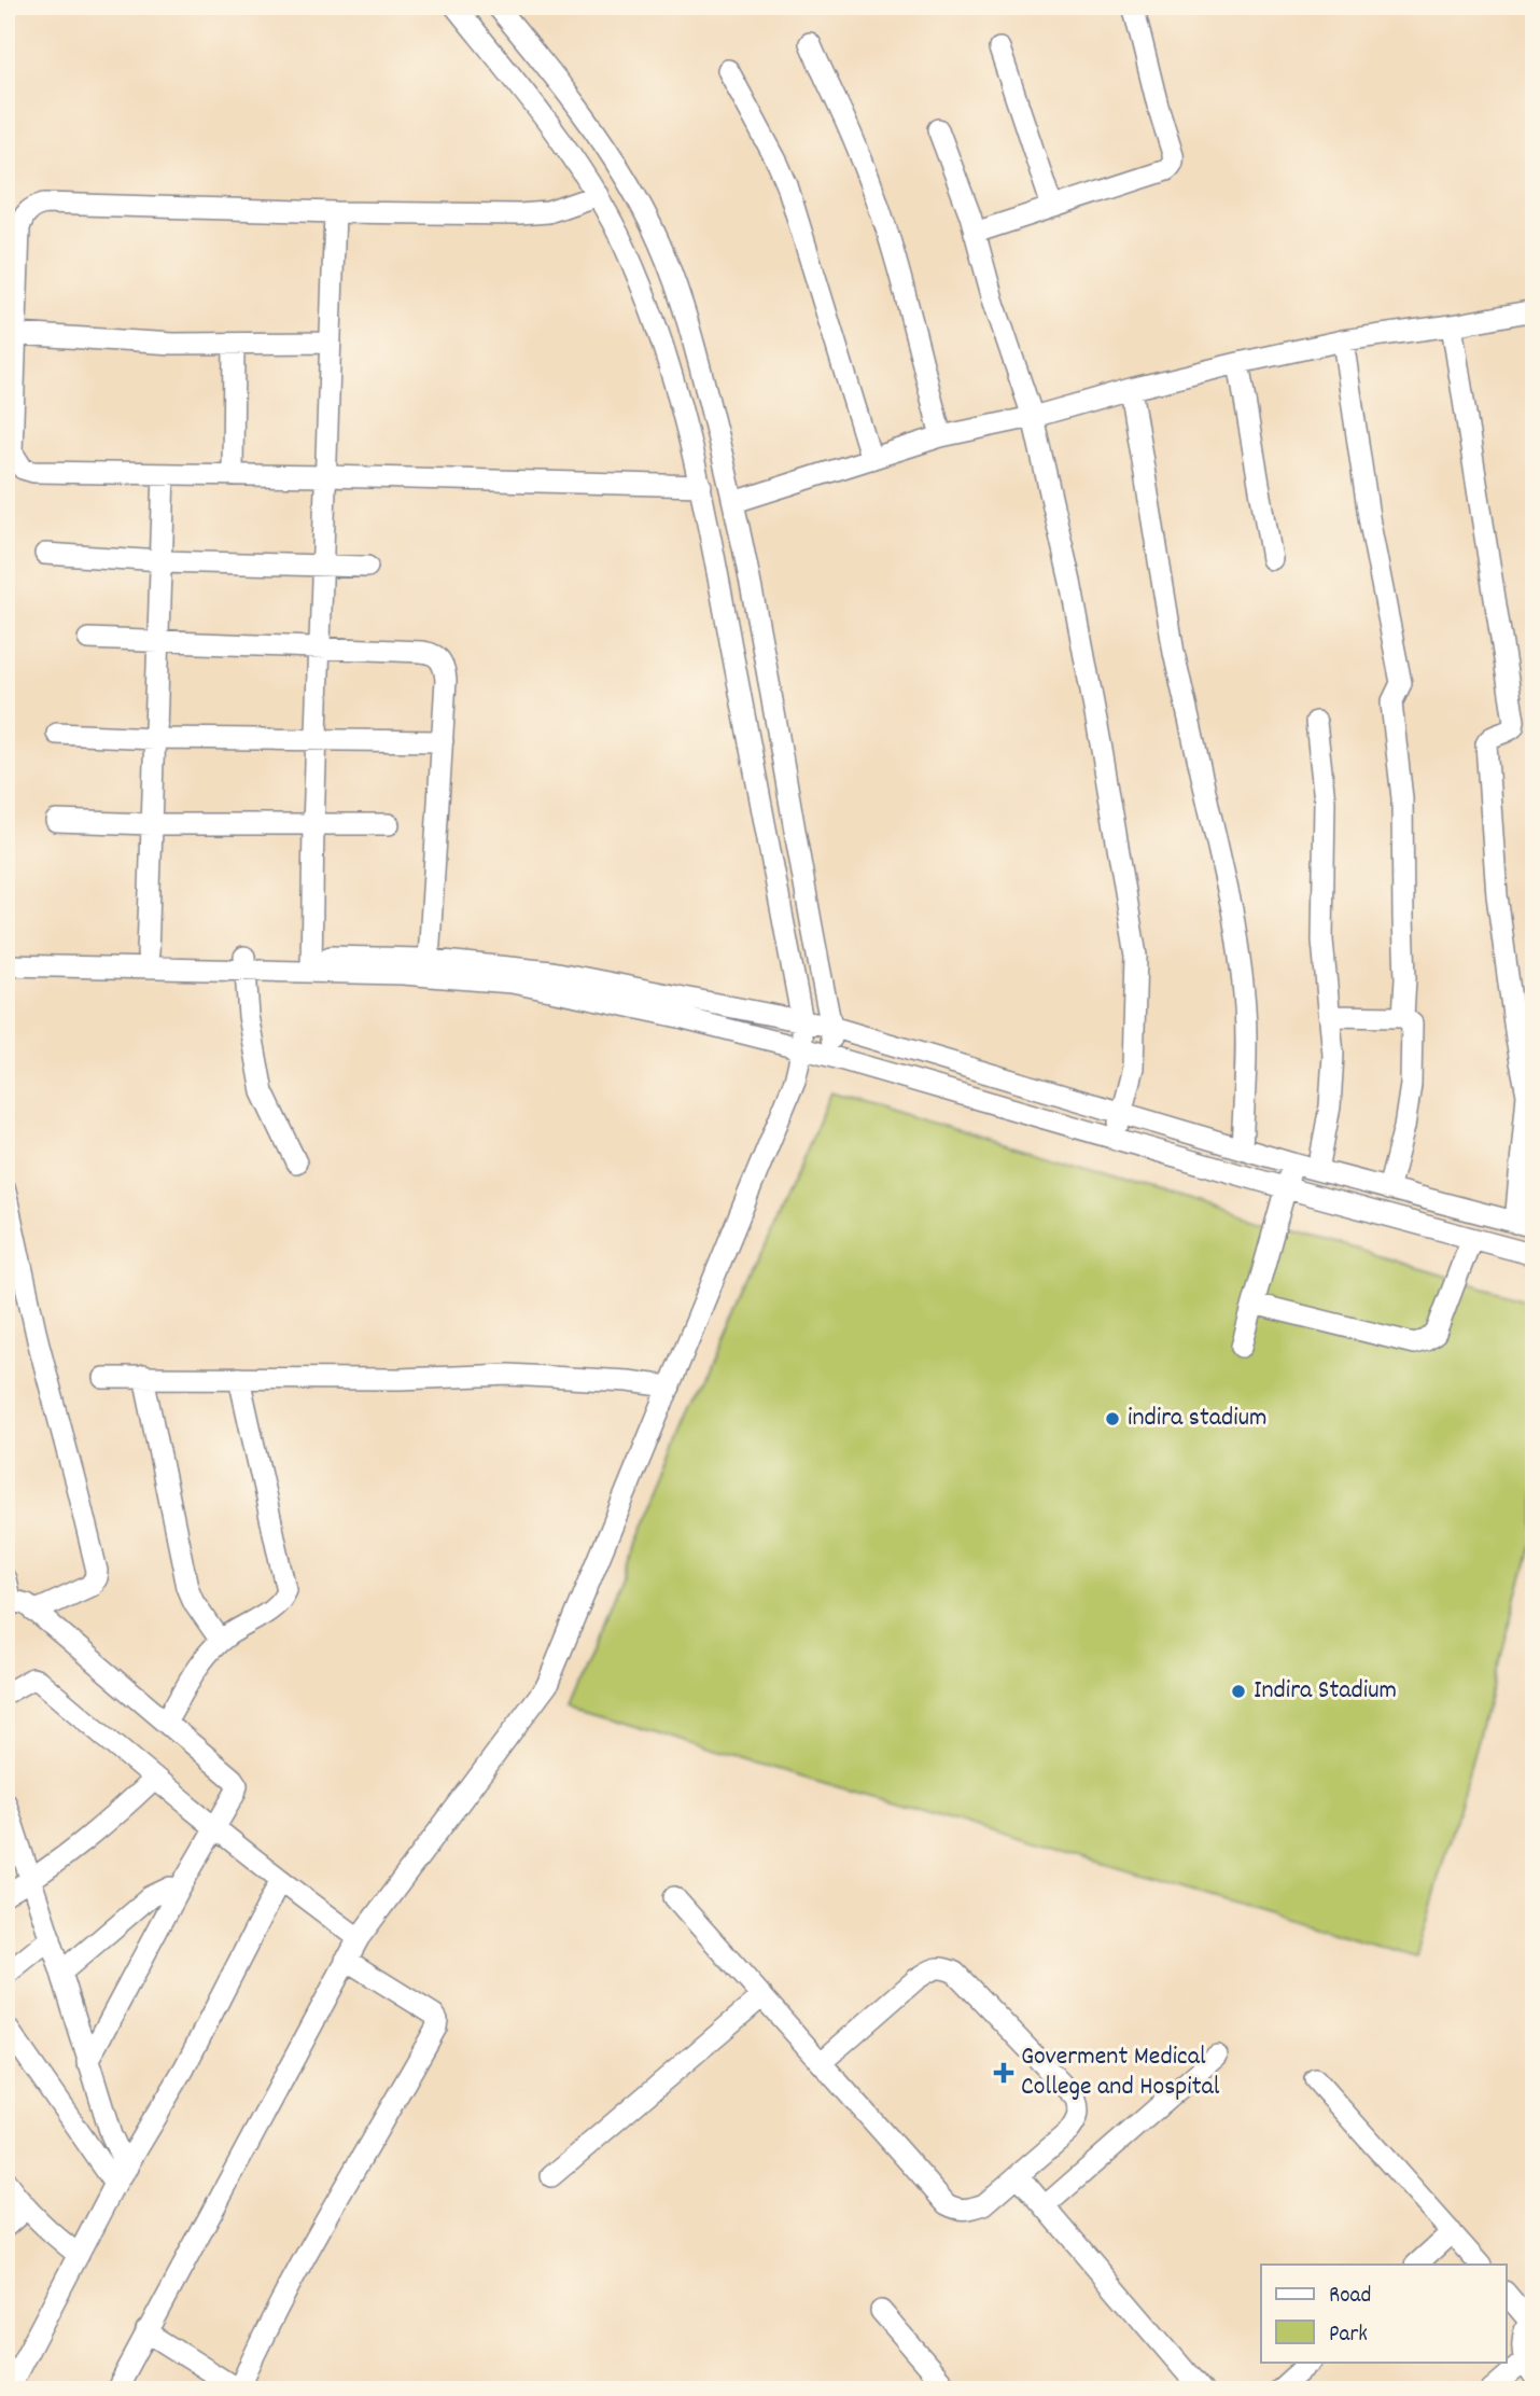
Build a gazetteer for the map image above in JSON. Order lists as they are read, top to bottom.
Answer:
{
  "places": {
    "other": ["indira stadium", "Indira Stadium"],
    "health": ["Goverment Medical College and Hospital"]
  },
  "legend": ["Road", "Park"]
}
